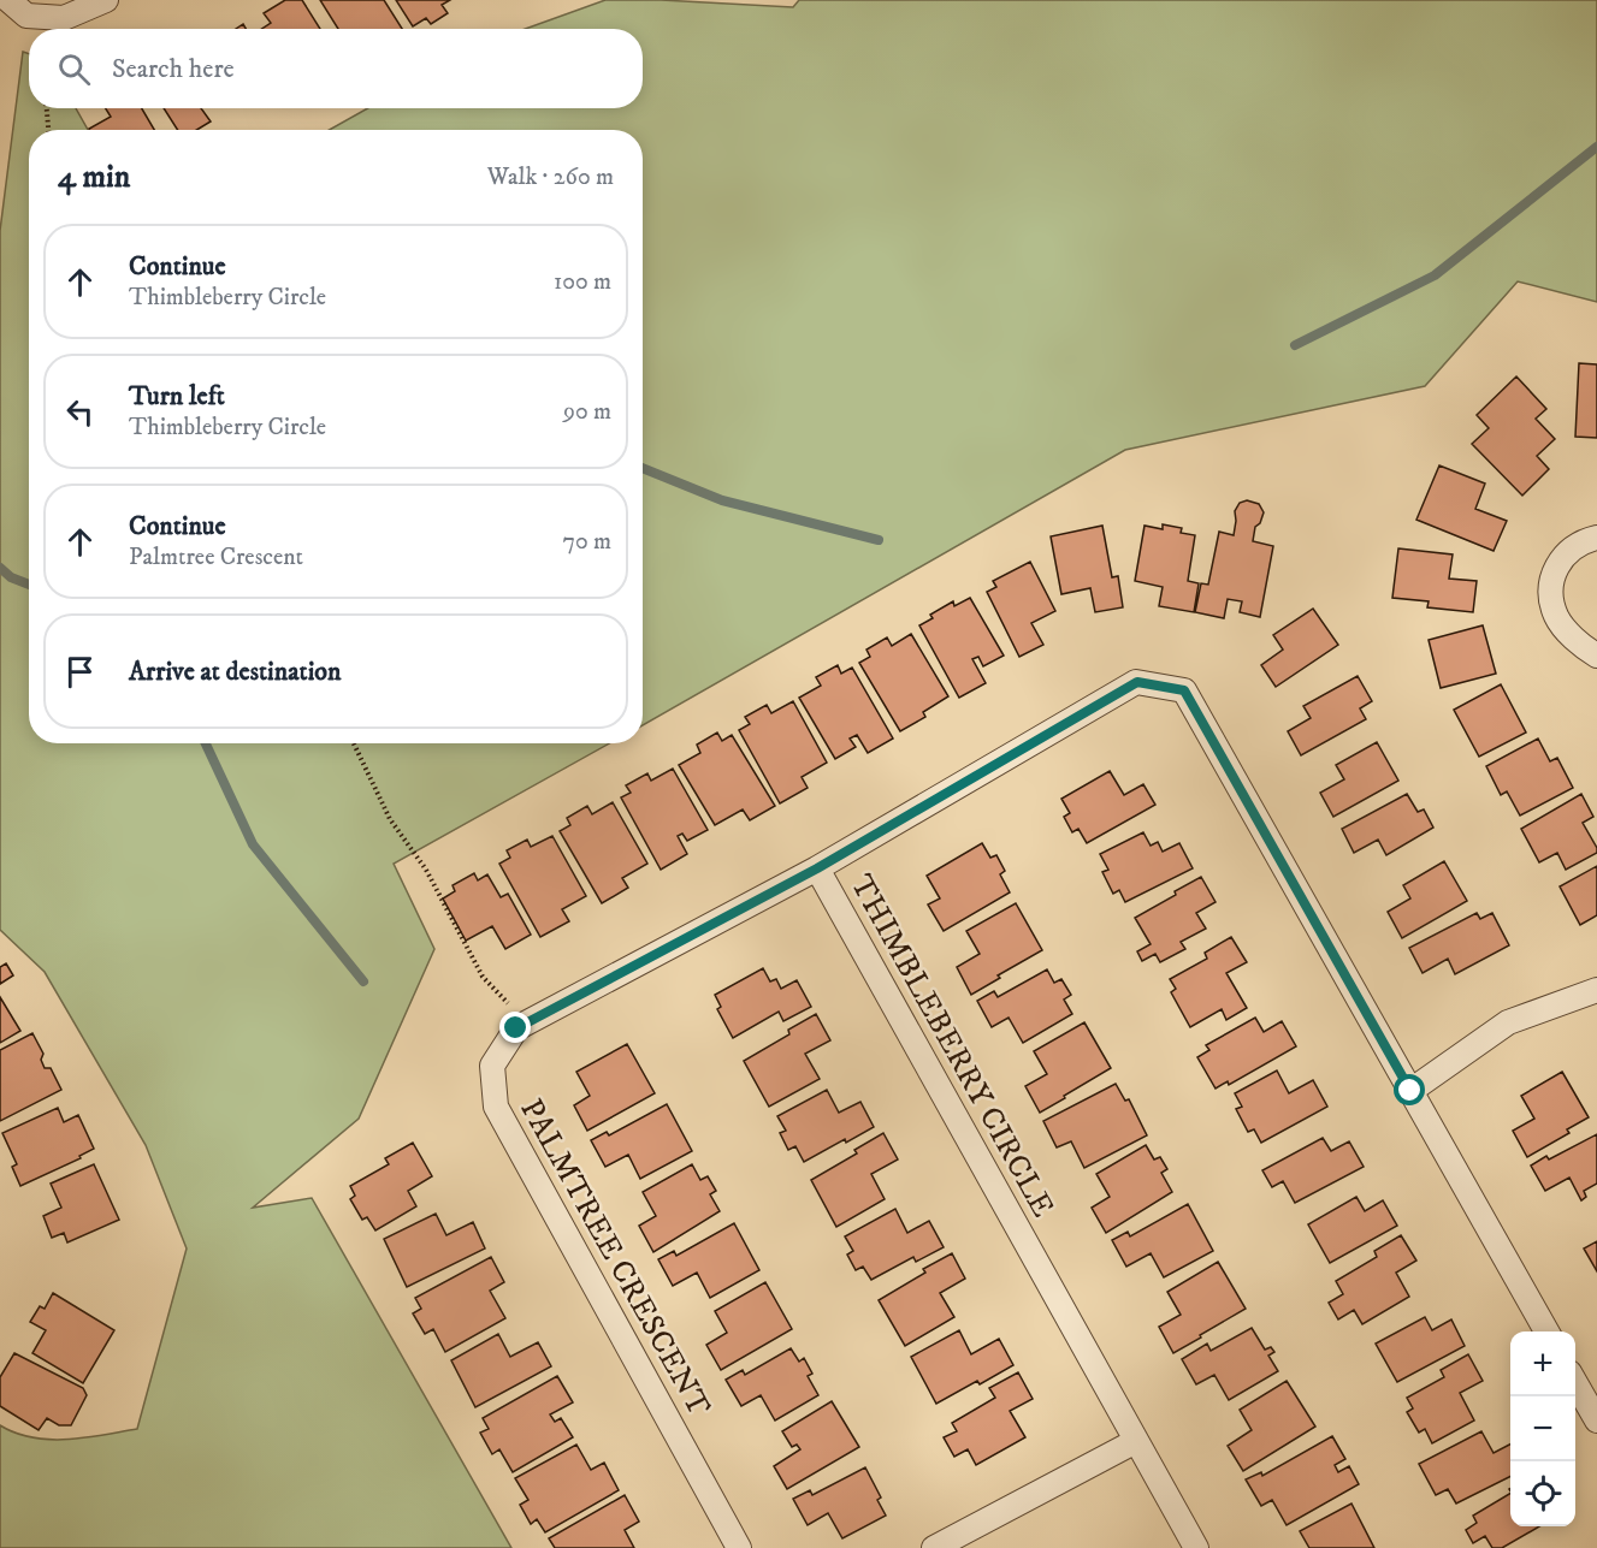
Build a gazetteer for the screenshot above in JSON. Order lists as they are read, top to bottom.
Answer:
{
  "streets": {
    "street": ["THIMBLEBERRY CIRCLE", "PALMTREE CRESCENT"]
  },
  "crossings": [
    ["THIMBLEBERRY CIRCLE", "PALMTREE CRESCENT"]
  ],
  "page": {
    "search": "Search here",
    "heading": ["4 min", "Walk · 260 m"],
    "list": [
      ["Continue", "Thimbleberry Circle", "100 m"],
      ["Turn left", "Thimbleberry Circle", "90 m"],
      ["Continue", "Palmtree Crescent", "70 m"],
      "Arrive at destination"
    ],
    "map_buttons": ["+", "−"]
  }
}
